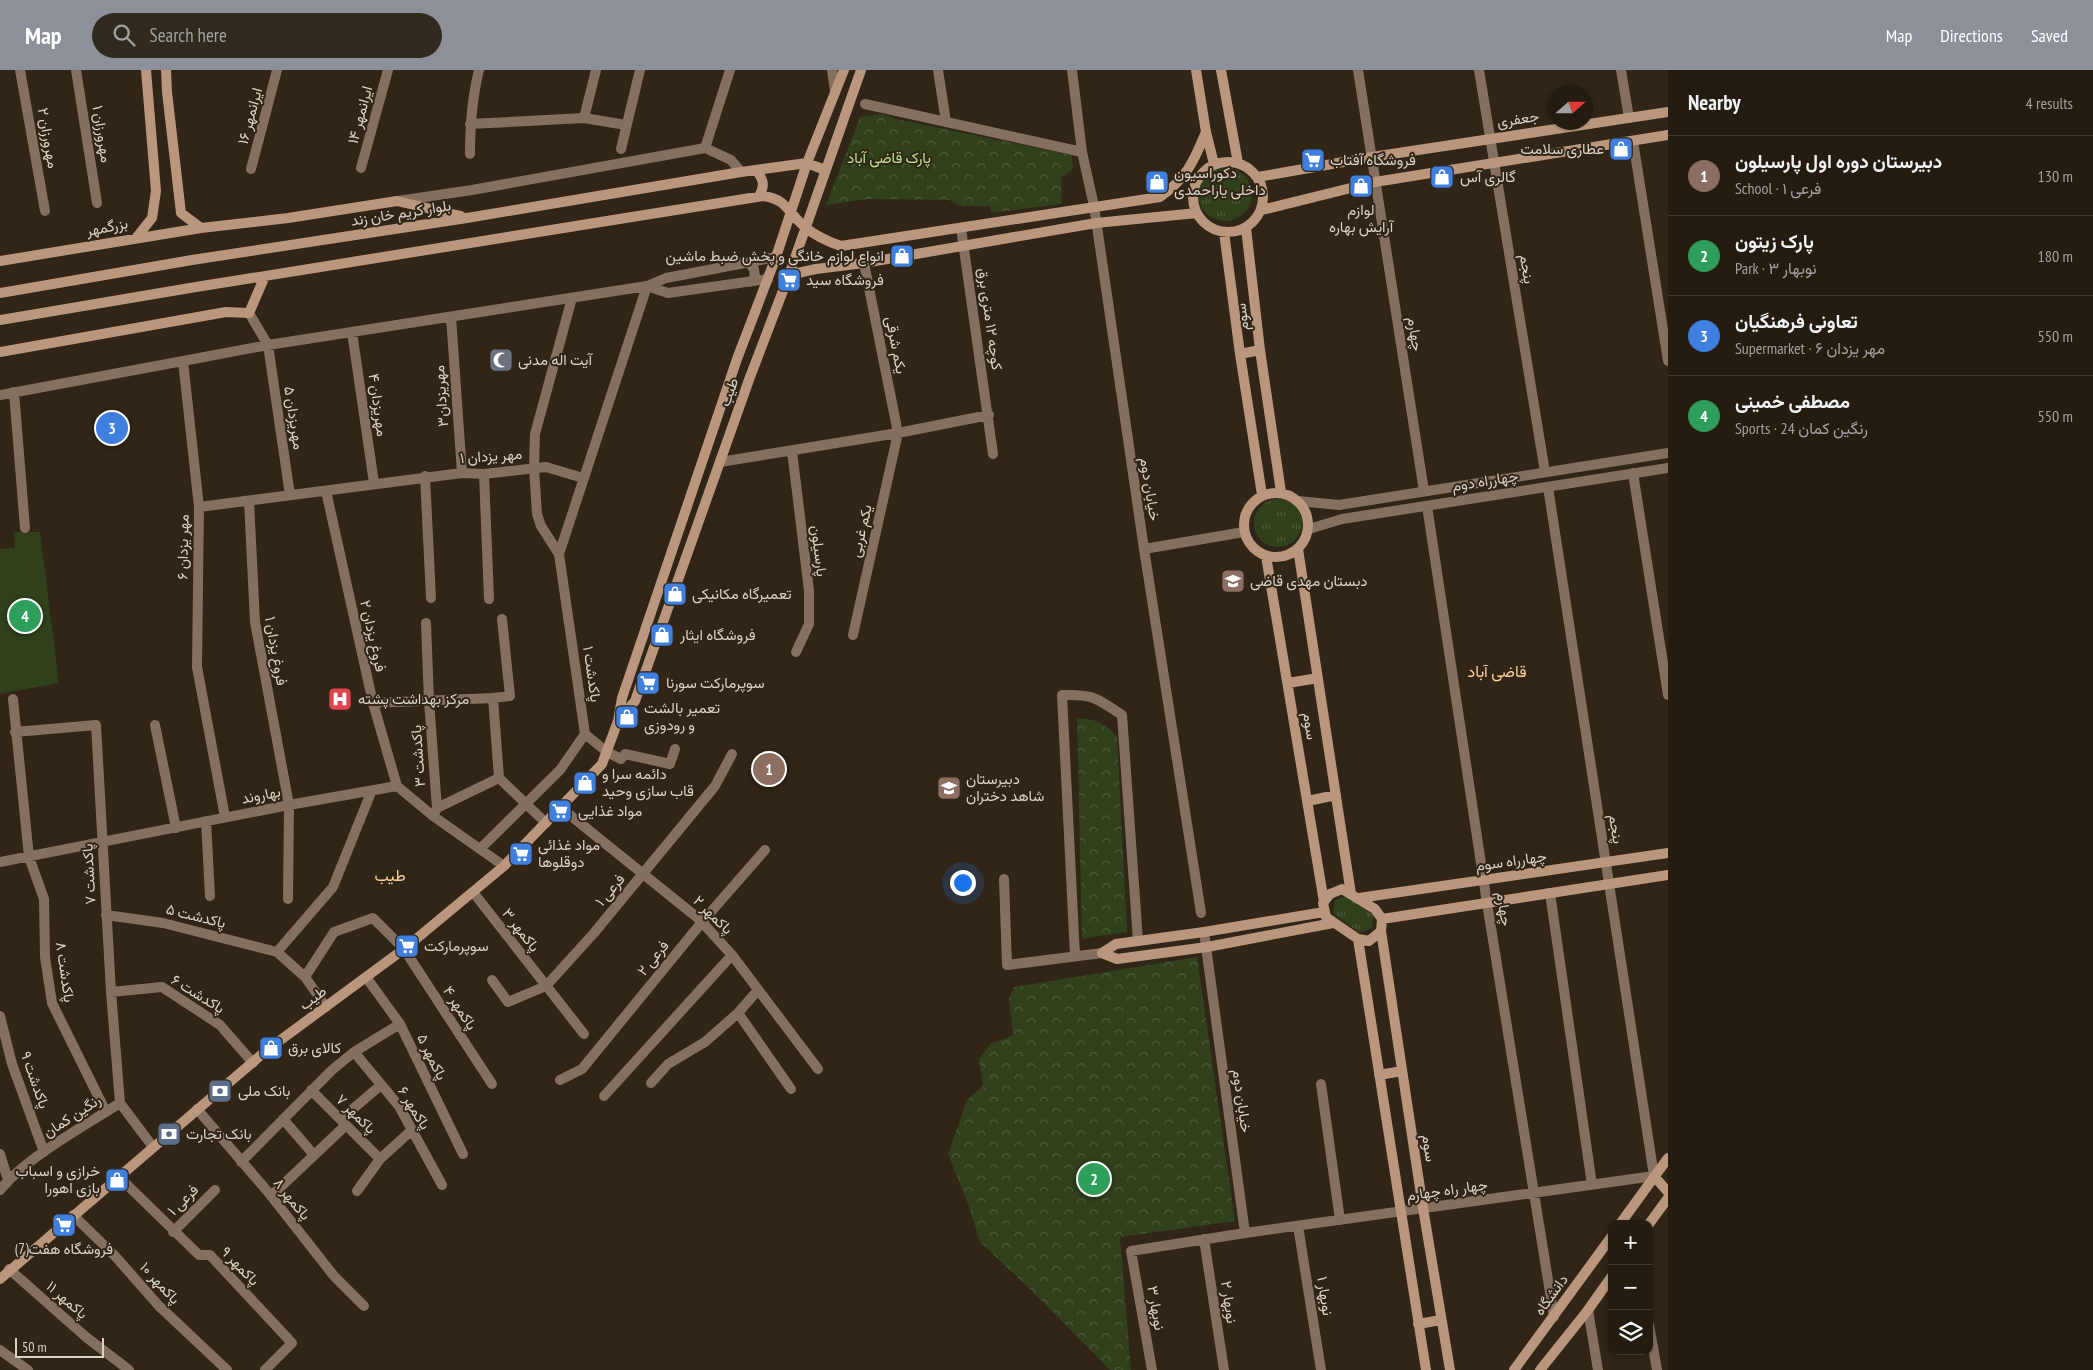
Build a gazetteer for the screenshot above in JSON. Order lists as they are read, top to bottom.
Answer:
{
  "streets": {
    "main road": [
      "جعفری",
      "بلوار کریم خان زند",
      "بزرگمهر",
      "سوم",
      "طیب",
      "چهارراه سوم",
      "دانشگاه"
    ],
    "street": [
      "ایرانمهر ۱۴",
      "ایرانمهر ۱۶",
      "مهرورزان ۱",
      "مهرورزان ۲",
      "پنجم",
      "کوچه ۱۲ متری برق",
      "چهارم",
      "یکم شرقی",
      "مهریزدان۳",
      "مهریزدان ۴",
      "مهریزدان ۵",
      "مهر یزدان ۱",
      "چهارراه دوم",
      "خیابان دوم",
      "یکم غربی",
      "مهر یزدان ۶",
      "پارسیلون",
      "فروغ یزدان ۲",
      "فروغ یزدان ۱",
      "پاکدشت ۱",
      "پاکدشت ۳",
      "بهاروند",
      "پاکدشت ۷",
      "فرعی ۱",
      "پاکمهر ۲",
      "پاکدشت ۵",
      "پاکمهر ۳",
      "فرعی ۲",
      "پاکدشت ۸",
      "پاکدشت ۶",
      "پاکمهر ۴",
      "پاکمهر ۵",
      "پاکدشت ۹",
      "پاکمهر ۶",
      "پاکمهر ۷",
      "رنگین کمان",
      "چهار راه چهارم",
      "پاکمهر ۸",
      "پاکمهر ۹",
      "پاکمهر ۱۰",
      "نوبهار ۱",
      "پاکمهر ۱۱",
      "نوبهار ۲",
      "نوبهار ۳"
    ]
  },
  "crossings": [
    ["جعفری", "پنجم"],
    ["جعفری", "سوم"],
    ["جعفری", "چهارم"],
    ["بلوار کریم خان زند", "طیب"],
    ["پنجم", "چهارراه دوم"],
    ["پنجم", "چهارراه سوم"],
    ["پنجم", "چهار راه چهارم"],
    ["سوم", "چهارراه دوم"],
    ["سوم", "چهارراه سوم"],
    ["سوم", "چهار راه چهارم"],
    ["چهارم", "چهارراه دوم"],
    ["چهارم", "چهارراه سوم"],
    ["چهارم", "چهار راه چهارم"],
    ["چهارم", "دانشگاه"],
    ["یکم شرقی", "یکم غربی"],
    ["طیب", "پاکمهر ۲"],
    ["طیب", "پاکمهر ۳"],
    ["طیب", "پاکدشت ۶"],
    ["طیب", "پاکمهر ۴"],
    ["طیب", "پاکمهر ۵"],
    ["طیب", "رنگین کمان"],
    ["طیب", "پاکمهر ۸"],
    ["طیب", "پاکمهر ۹"],
    ["طیب", "پاکمهر ۱۰"],
    ["طیب", "پاکمهر ۱۱"],
    ["مهریزدان۳", "مهر یزدان ۱"],
    ["مهریزدان ۴", "مهر یزدان ۱"],
    ["مهریزدان ۵", "مهر یزدان ۱"],
    ["مهر یزدان ۱", "مهر یزدان ۶"],
    ["مهر یزدان ۱", "فروغ یزدان ۲"],
    ["مهر یزدان ۱", "فروغ یزدان ۱"],
    ["مهر یزدان ۱", "پاکدشت ۱"],
    ["خیابان دوم", "چهار راه چهارم"],
    ["مهر یزدان ۶", "بهاروند"],
    ["فروغ یزدان ۲", "بهاروند"],
    ["فروغ یزدان ۱", "بهاروند"],
    ["بهاروند", "پاکدشت ۷"],
    ["بهاروند", "پاکدشت ۸"],
    ["پاکدشت ۷", "پاکدشت ۵"],
    ["پاکدشت ۷", "پاکدشت ۸"],
    ["پاکدشت ۷", "پاکدشت ۶"],
    ["پاکدشت ۷", "رنگین کمان"],
    ["فرعی ۱", "پاکمهر ۲"],
    ["فرعی ۱", "پاکمهر ۳"],
    ["فرعی ۱", "پاکمهر ۹"],
    ["پاکمهر ۲", "فرعی ۲"],
    ["پاکدشت ۸", "رنگین کمان"],
    ["پاکدشت ۹", "رنگین کمان"],
    ["چهار راه چهارم", "نوبهار ۱"],
    ["نوبهار ۲", "نوبهار ۳"]
  ],
  "districts": ["قاضی آباد", "طیب"],
  "parks": ["پارک قاضی آباد"],
  "places": {
    "shop": [
      "عطاری سلامت",
      "گالری آس",
      "دکوراسیون داخلی یاراحمدی",
      "لوازم آرایش بهاره",
      "انواع لوازم خانگی و پخش ضبط ماشین",
      "تعمیرگاه مکانیکی",
      "فروشگاه ایثار",
      "تعمیر بالشت و رودوزی",
      "دائمه سرا و قاب سازی وحید",
      "کالای برق",
      "خرازی و اسباب بازی اهورا"
    ],
    "supermarket": [
      "فروشگاه آفتاب",
      "فروشگاه سید",
      "سوپرمارکت سورنا",
      "مواد غذایی",
      "مواد غذائی دوقلوها",
      "سوپرمارکت",
      "فروشگاه هفت(7)"
    ],
    "mosque": ["آیت اله مدنی"],
    "school or university": ["دبستان مهدی قاضی", "دبیرستان شاهد دختران"],
    "hospital": ["مرکز بهداشت پشته"],
    "bank": ["بانک ملی", "بانک تجارت"]
  },
  "scale_bar": "50 m",
  "north": "right",
  "page": {
    "header": "Map",
    "search": "Search here",
    "nav": ["Map", "Directions", "Saved"],
    "heading": ["Nearby", "4 results"],
    "list": [
      {
        "mark": "1",
        "name": "دبیرستان دوره اول پارسیلون",
        "note": "School · فرعی ۱",
        "value": "130 m"
      },
      {
        "mark": "2",
        "name": "پارک زیتون",
        "note": "Park · نوبهار ۳",
        "value": "180 m"
      },
      {
        "mark": "3",
        "name": "تعاونی فرهنگیان",
        "note": "Supermarket · مهر یزدان ۶",
        "value": "550 m"
      },
      {
        "mark": "4",
        "name": "مصطفی خمینی",
        "note": "Sports · رنگین کمان 24",
        "value": "550 m"
      }
    ],
    "pins": [
      "3",
      "4",
      "1",
      "2"
    ],
    "map_buttons": ["+", "−"],
    "scale": "50 m"
  }
}
